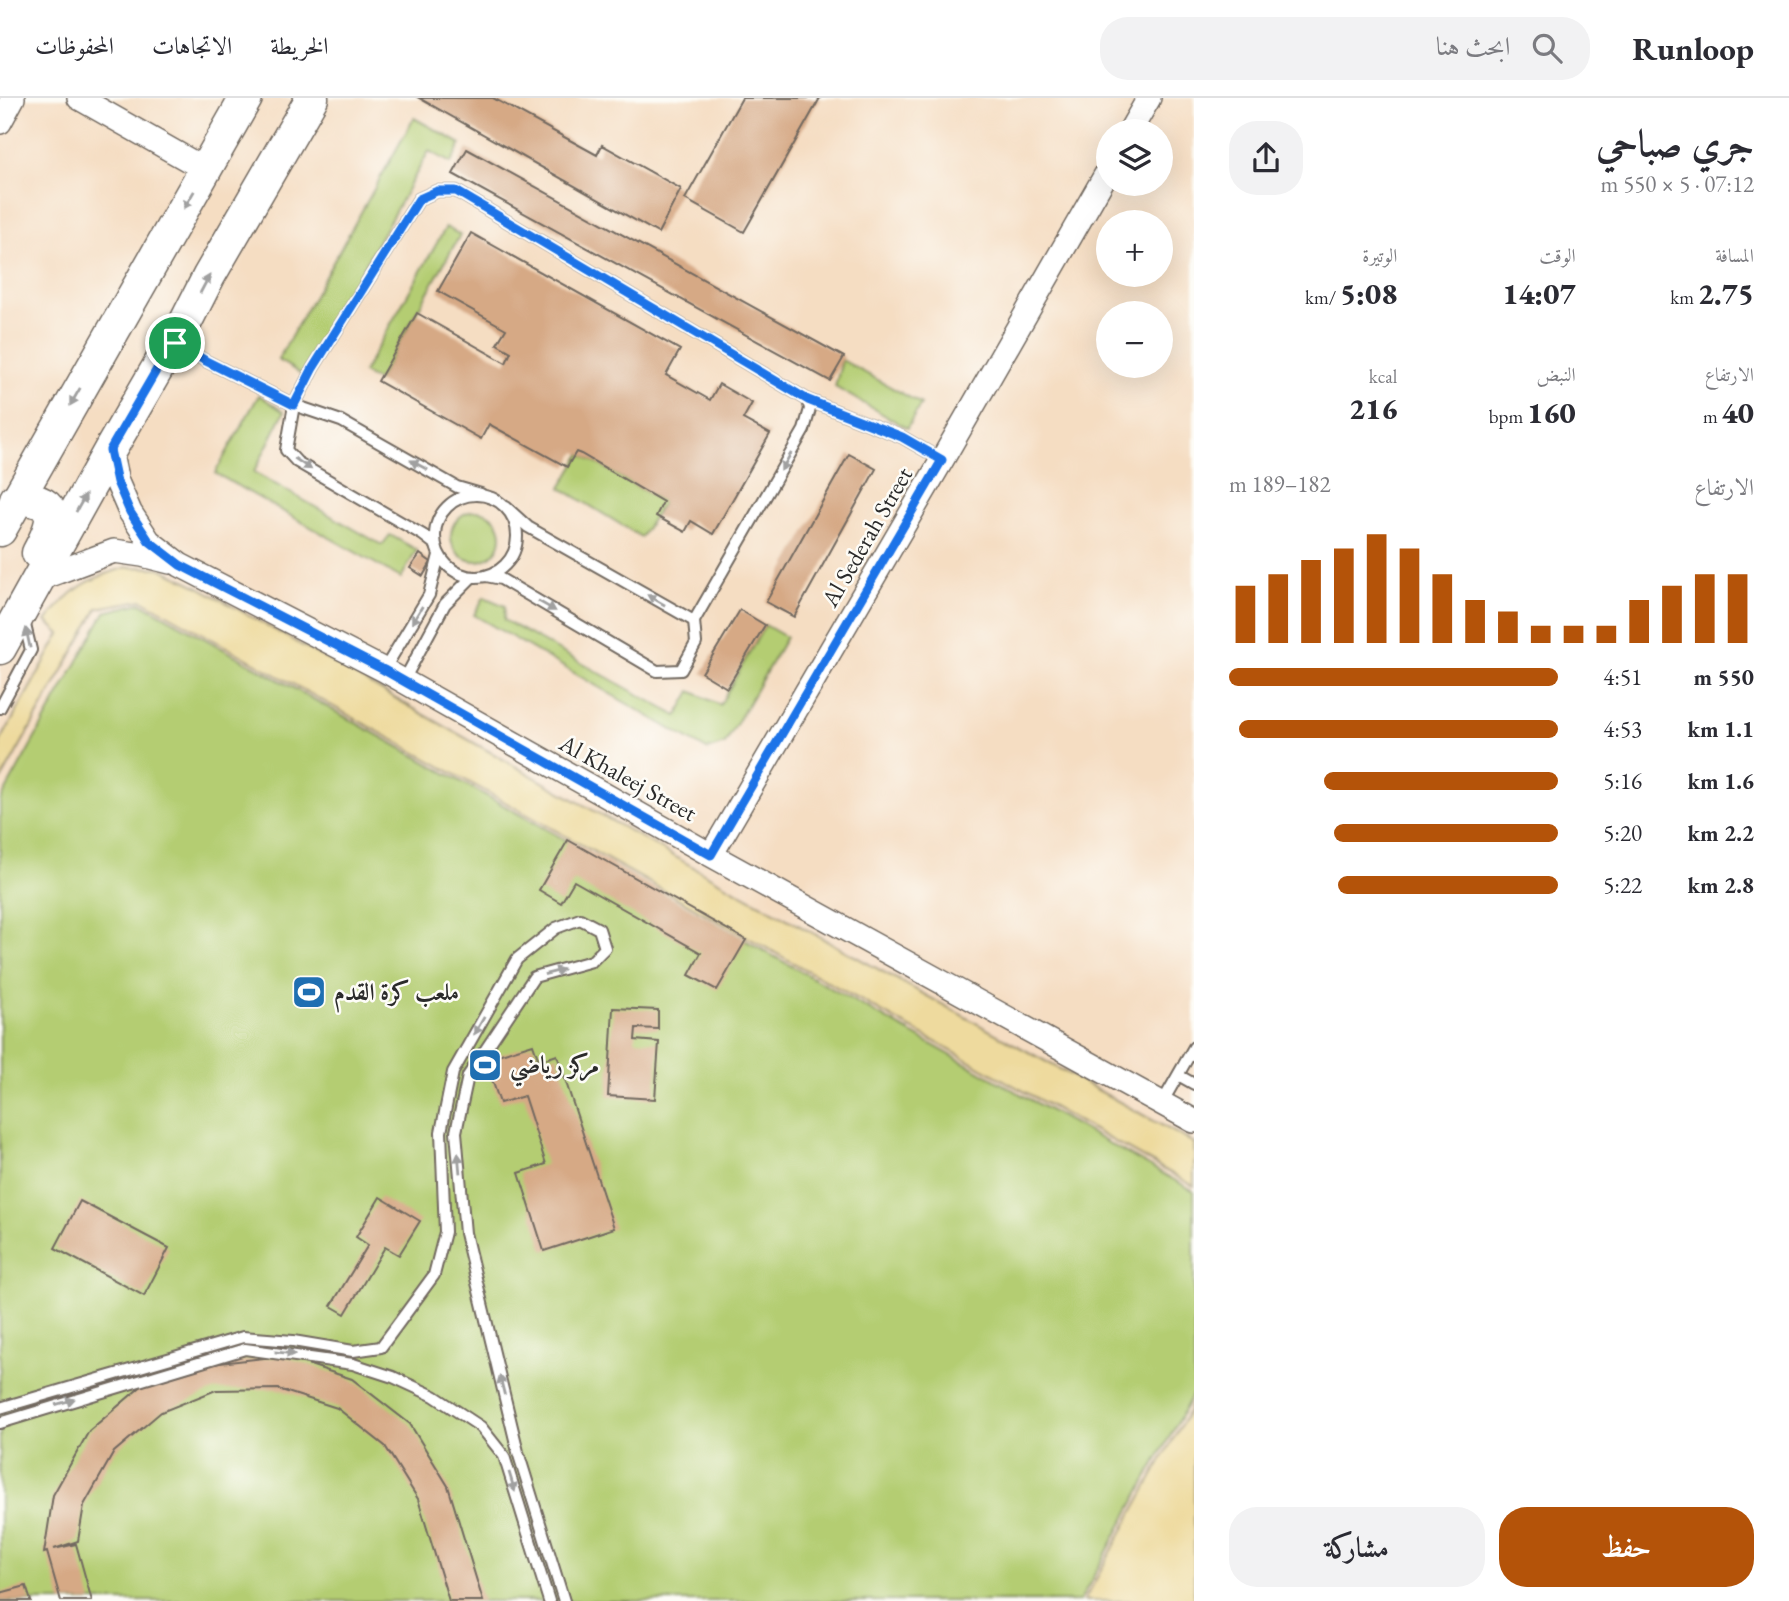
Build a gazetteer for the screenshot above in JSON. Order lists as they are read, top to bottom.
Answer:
{
  "streets": {
    "street": ["Al Sederah Street", "Al Khaleej Street"]
  },
  "crossings": [
    ["Al Sederah Street", "Al Khaleej Street"]
  ],
  "places": {
    "sports": ["ملعب كرة القدم", "مركز رياضي"]
  },
  "page": {
    "header": "Runloop",
    "search": "ابحث هنا",
    "nav": ["الخريطة", "الاتجاهات", "المحفوظات"],
    "heading": ["جري صباحي", "07:12 · 5 × 550 m"],
    "map_buttons": ["+", "−"],
    "stats": [
      ["المسافة", "2.75 km"],
      ["الوقت", "14:07"],
      ["الوتيرة", "5:08 /km"],
      ["الارتفاع", "40 m"],
      ["النبض", "160 bpm"],
      ["kcal", "216"]
    ],
    "chart": ["الارتفاع", "182–189 m"],
    "list": [
      {
        "name": "550 m",
        "note": "4:51"
      },
      {
        "name": "1.1 km",
        "note": "4:53"
      },
      {
        "name": "1.6 km",
        "note": "5:16"
      },
      {
        "name": "2.2 km",
        "note": "5:20"
      },
      {
        "name": "2.8 km",
        "note": "5:22"
      }
    ],
    "buttons": ["حفظ", "مشاركة"]
  }
}
